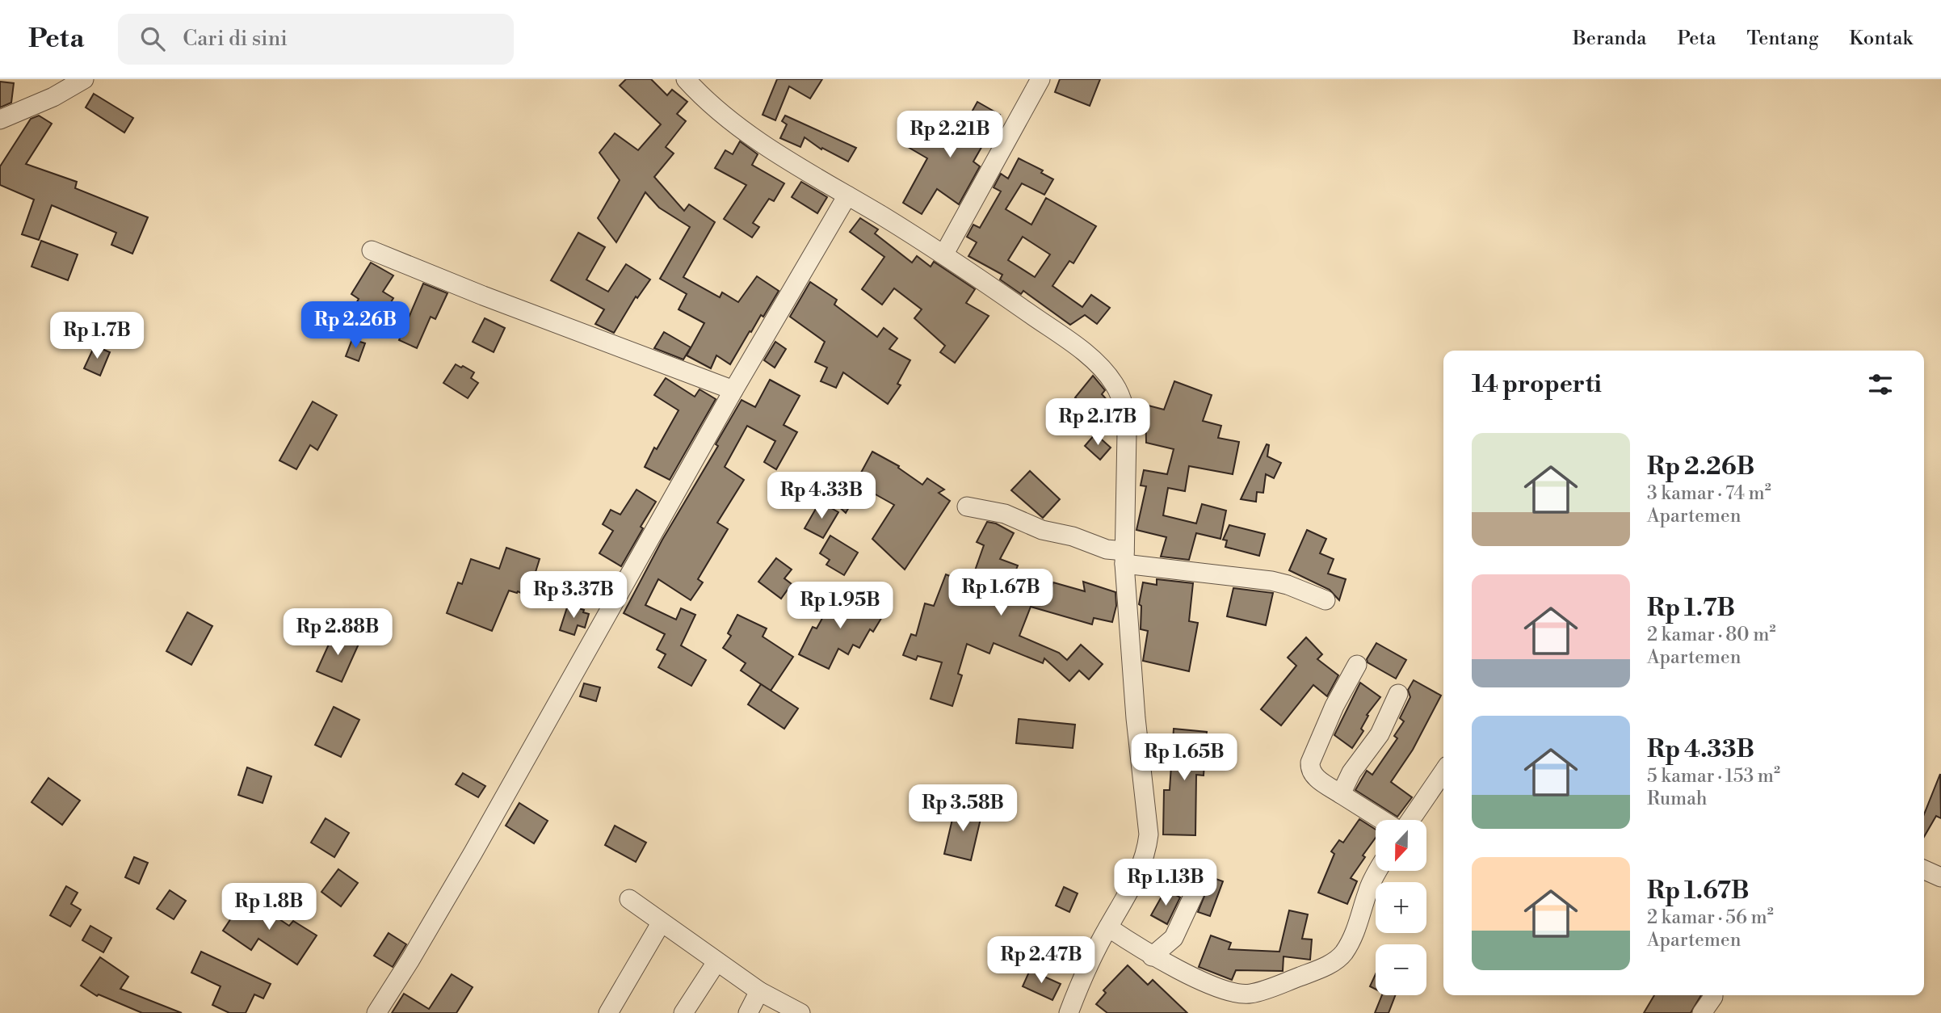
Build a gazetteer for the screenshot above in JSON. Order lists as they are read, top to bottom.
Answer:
{
  "north": "bottom",
  "page": {
    "header": "Peta",
    "search": "Cari di sini",
    "nav": [
      "Beranda",
      "Peta",
      "Tentang",
      "Kontak"
    ],
    "price": [
      "Rp 2.21B",
      "Rp 2.26B",
      "Rp 1.7B",
      "Rp 2.17B",
      "Rp 4.33B",
      "Rp 1.67B",
      "Rp 3.37B",
      "Rp 1.95B",
      "Rp 2.88B",
      "Rp 1.65B",
      "Rp 3.58B",
      "Rp 1.13B",
      "Rp 1.8B",
      "Rp 2.47B"
    ],
    "heading": "14 properti",
    "list": [
      {
        "name": "Rp 2.26B",
        "note": "3 kamar · 74 m² · Apartemen"
      },
      {
        "name": "Rp 1.7B",
        "note": "2 kamar · 80 m² · Apartemen"
      },
      {
        "name": "Rp 4.33B",
        "note": "5 kamar · 153 m² · Rumah"
      },
      {
        "name": "Rp 1.67B",
        "note": "2 kamar · 56 m² · Apartemen"
      }
    ],
    "map_buttons": ["+", "−"]
  }
}
